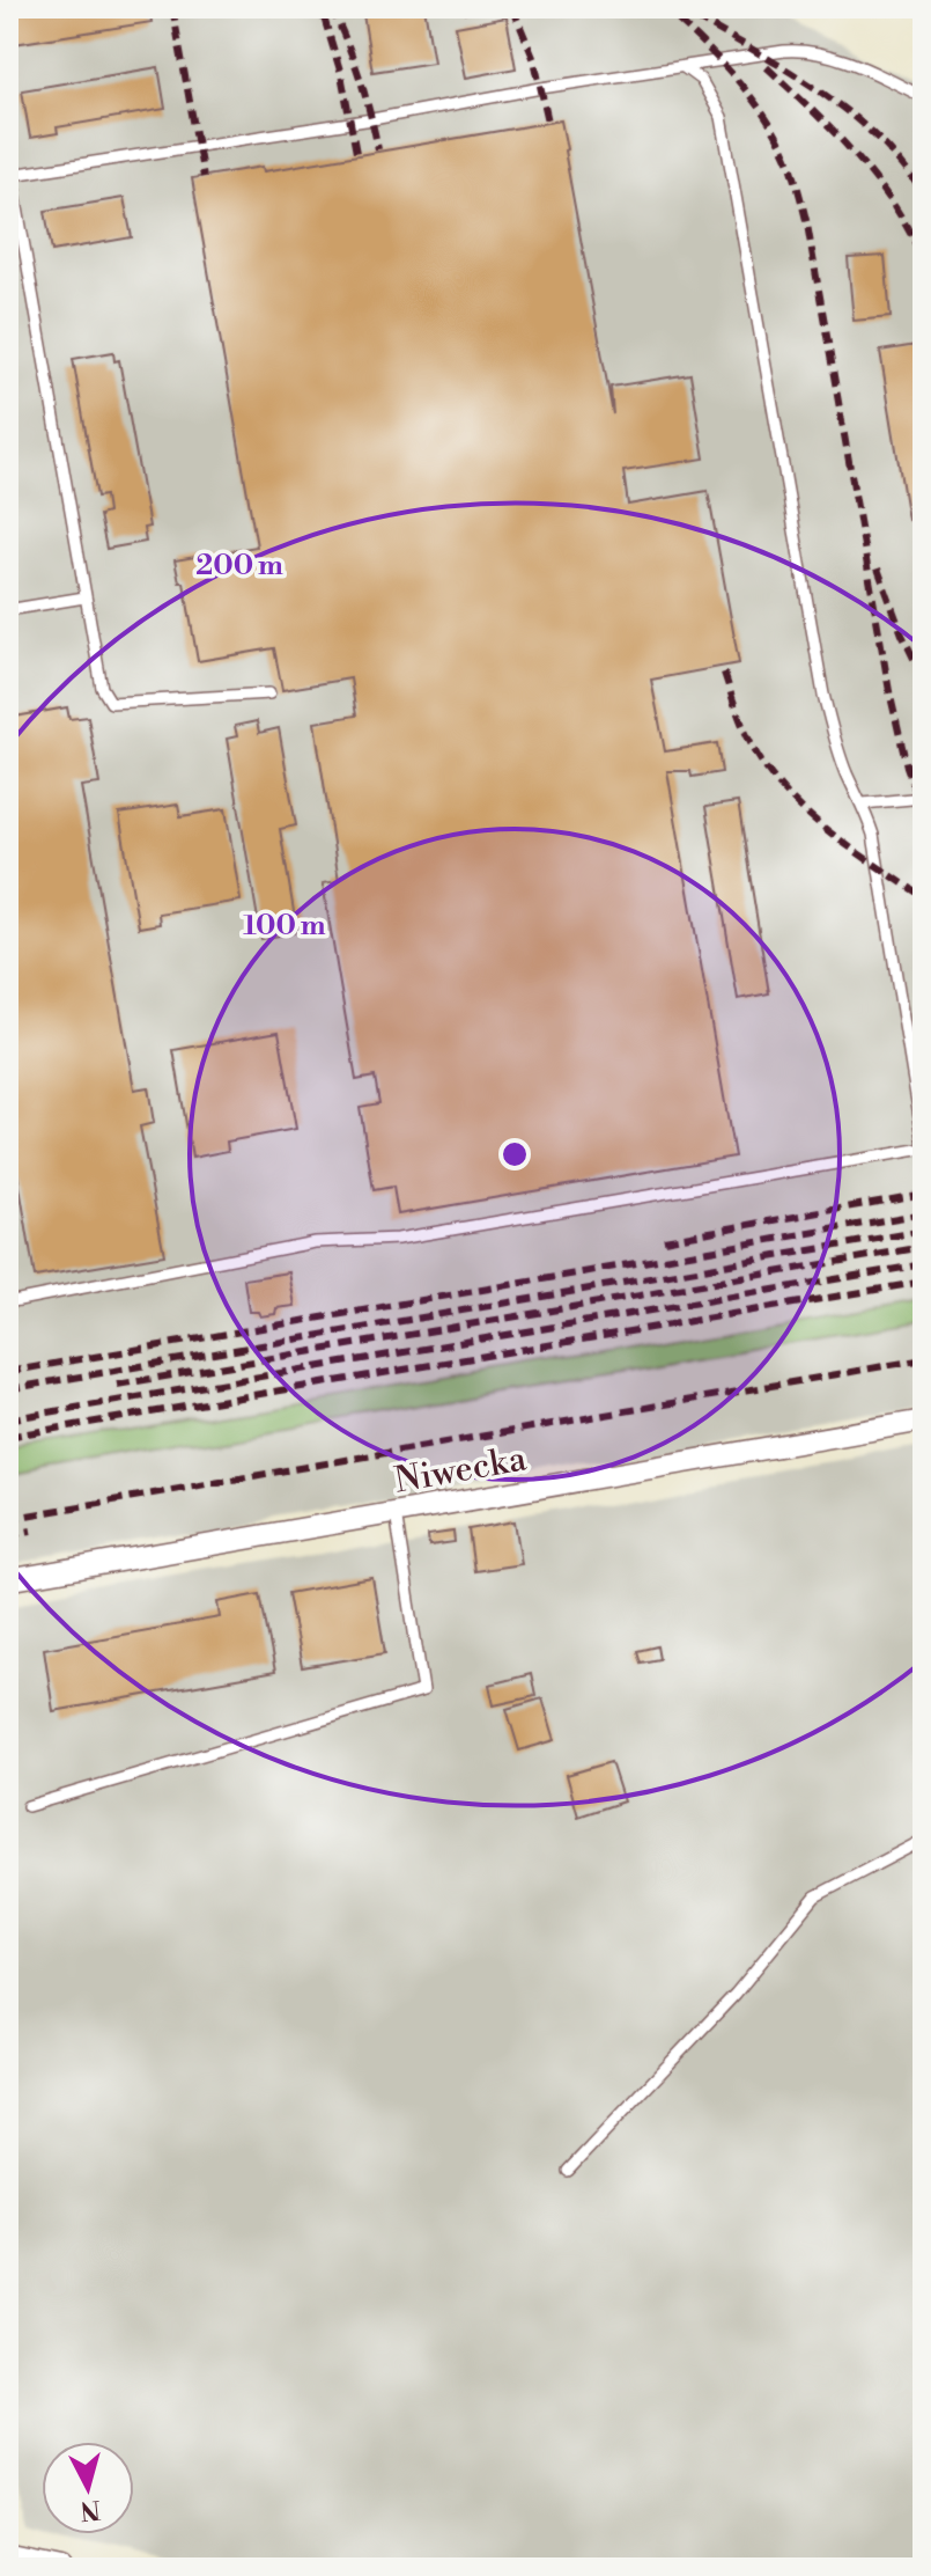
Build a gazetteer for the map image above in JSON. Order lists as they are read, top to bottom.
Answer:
{
  "streets": {
    "street": ["Niwecka"]
  },
  "north": "bottom",
  "rings": ["200 m", "100 m"]
}
